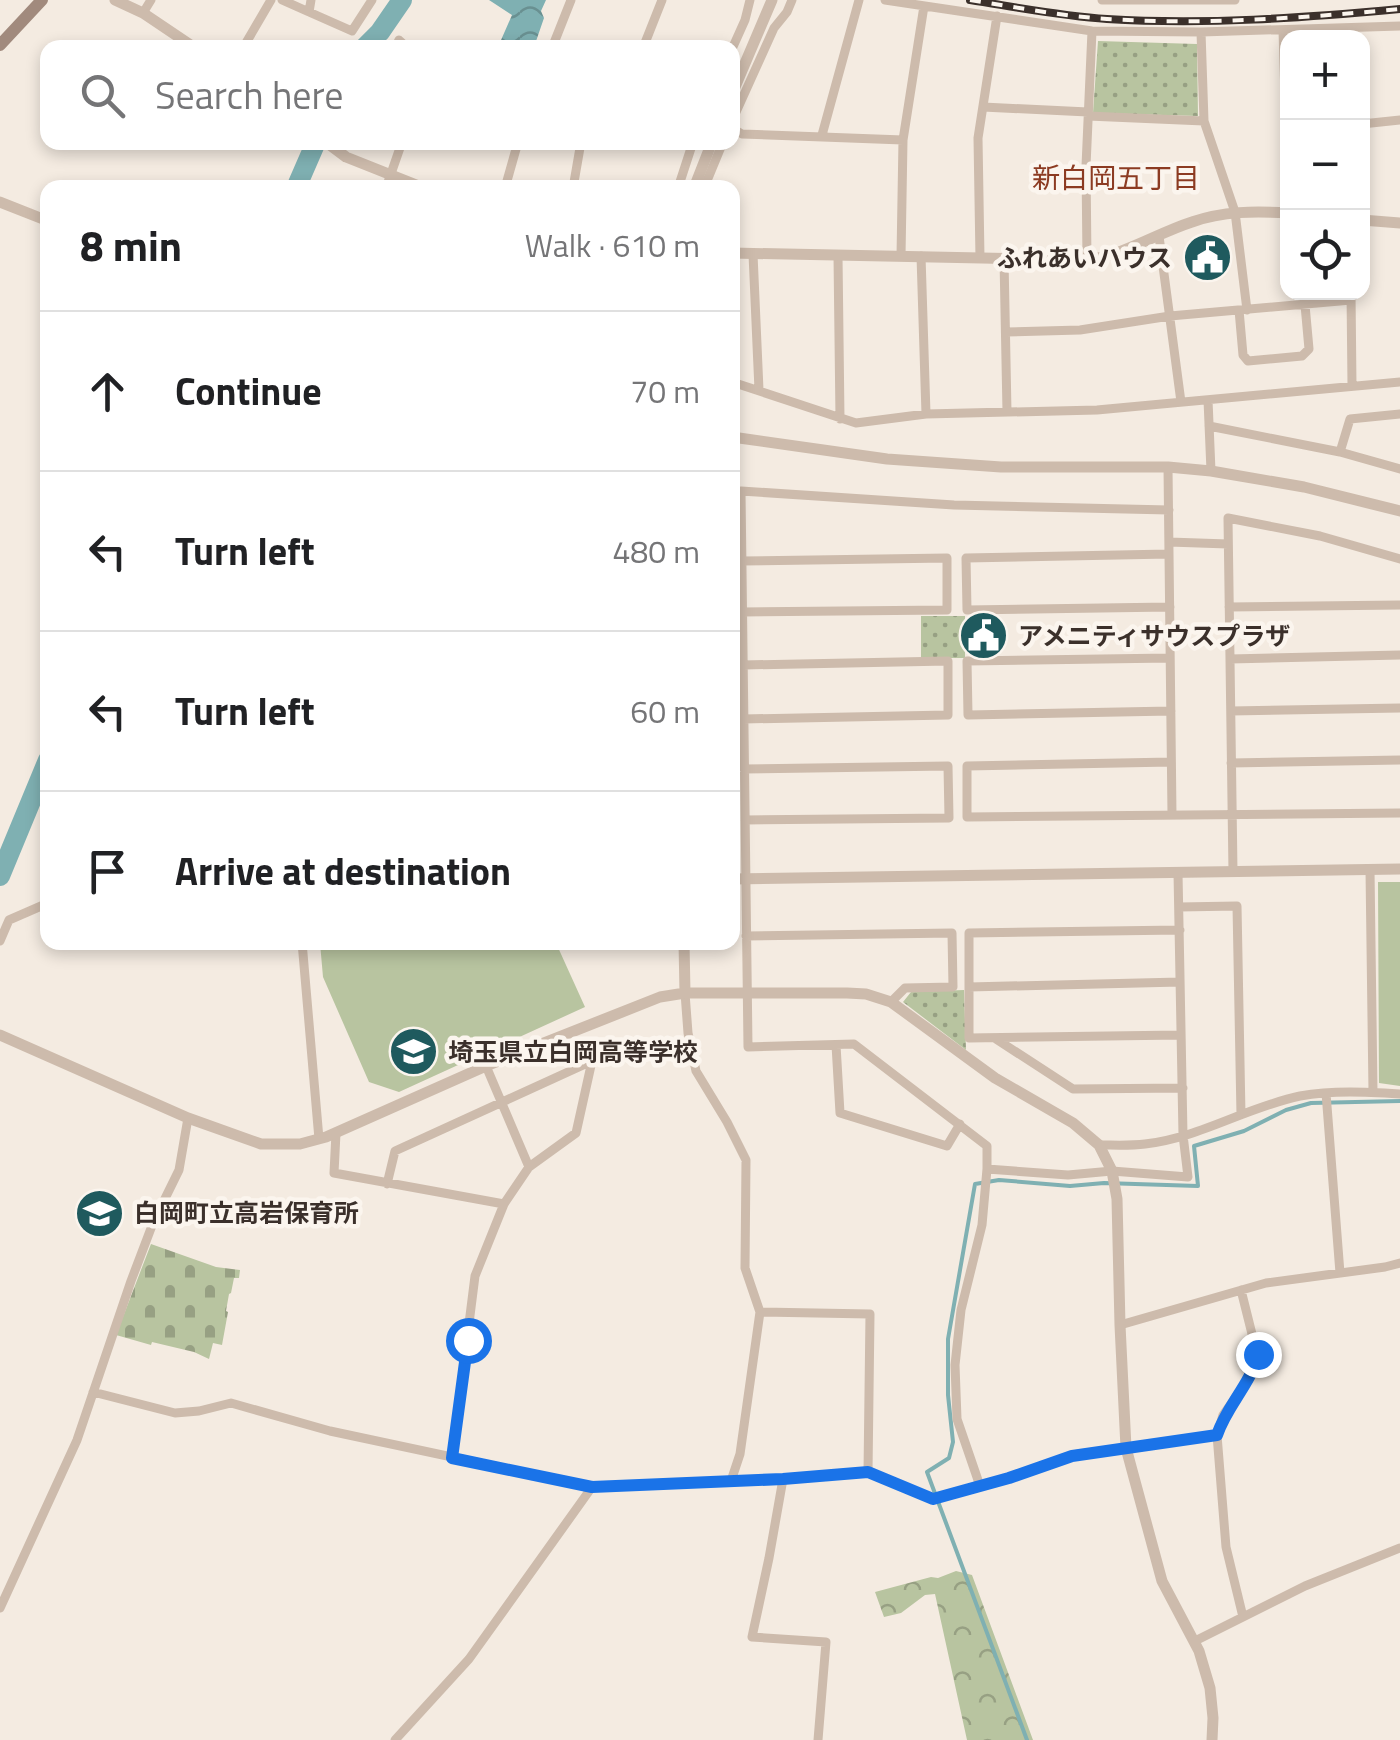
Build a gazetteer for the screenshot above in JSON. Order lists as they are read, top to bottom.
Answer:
{
  "districts": ["新白岡五丁目"],
  "places": {
    "public building": ["ふれあいハウス", "アメニティサウスプラザ"],
    "school or university": ["埼玉県立白岡高等学校", "白岡町立高岩保育所"]
  },
  "page": {
    "map_buttons": ["+", "−"],
    "search": "Search here",
    "heading": ["8 min", "Walk · 610 m"],
    "list": [
      ["Continue", "70 m"],
      ["Turn left", "480 m"],
      ["Turn left", "60 m"],
      "Arrive at destination"
    ]
  }
}
